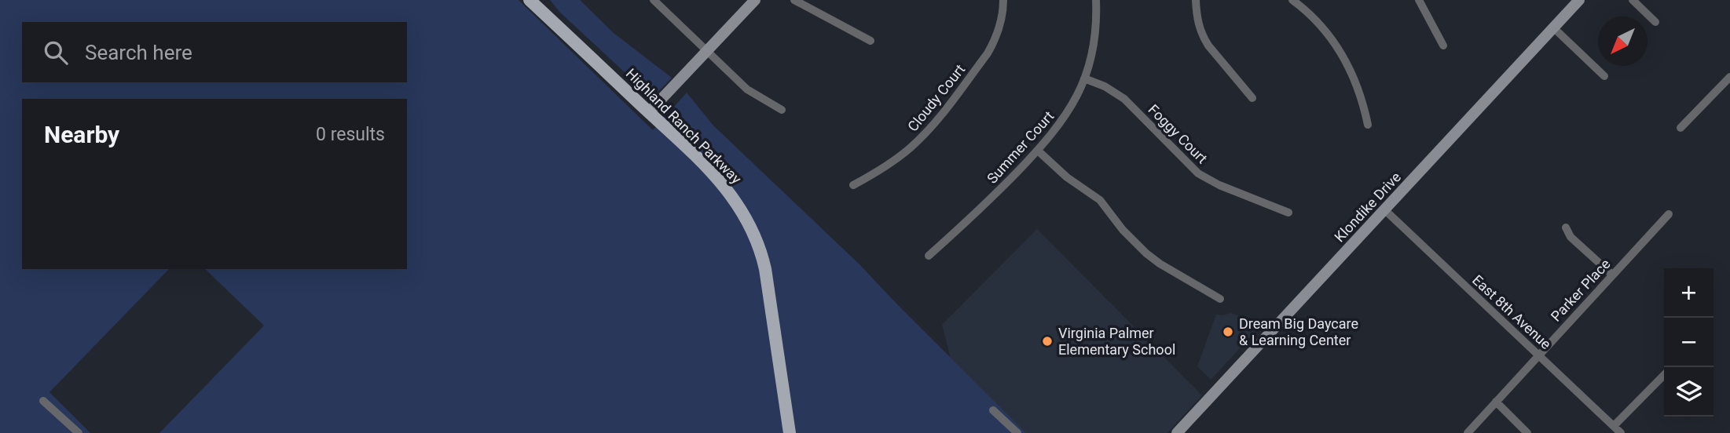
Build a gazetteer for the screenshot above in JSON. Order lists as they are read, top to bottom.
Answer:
{
  "streets": {
    "main road": ["Highland Ranch Parkway"],
    "street": [
      "Cloudy Court",
      "Foggy Court",
      "Summer Court",
      "Klondike Drive",
      "Parker Place",
      "East 8th Avenue"
    ]
  },
  "crossings": [
    ["Foggy Court", "Summer Court"],
    ["Klondike Drive", "East 8th Avenue"],
    ["Parker Place", "East 8th Avenue"]
  ],
  "places": ["Dream Big Daycare & Learning Center", "Virginia Palmer Elementary School"],
  "north": "bottom left",
  "page": {
    "search": "Search here",
    "heading": ["Nearby", "0 results"],
    "map_buttons": ["+", "−"]
  }
}
